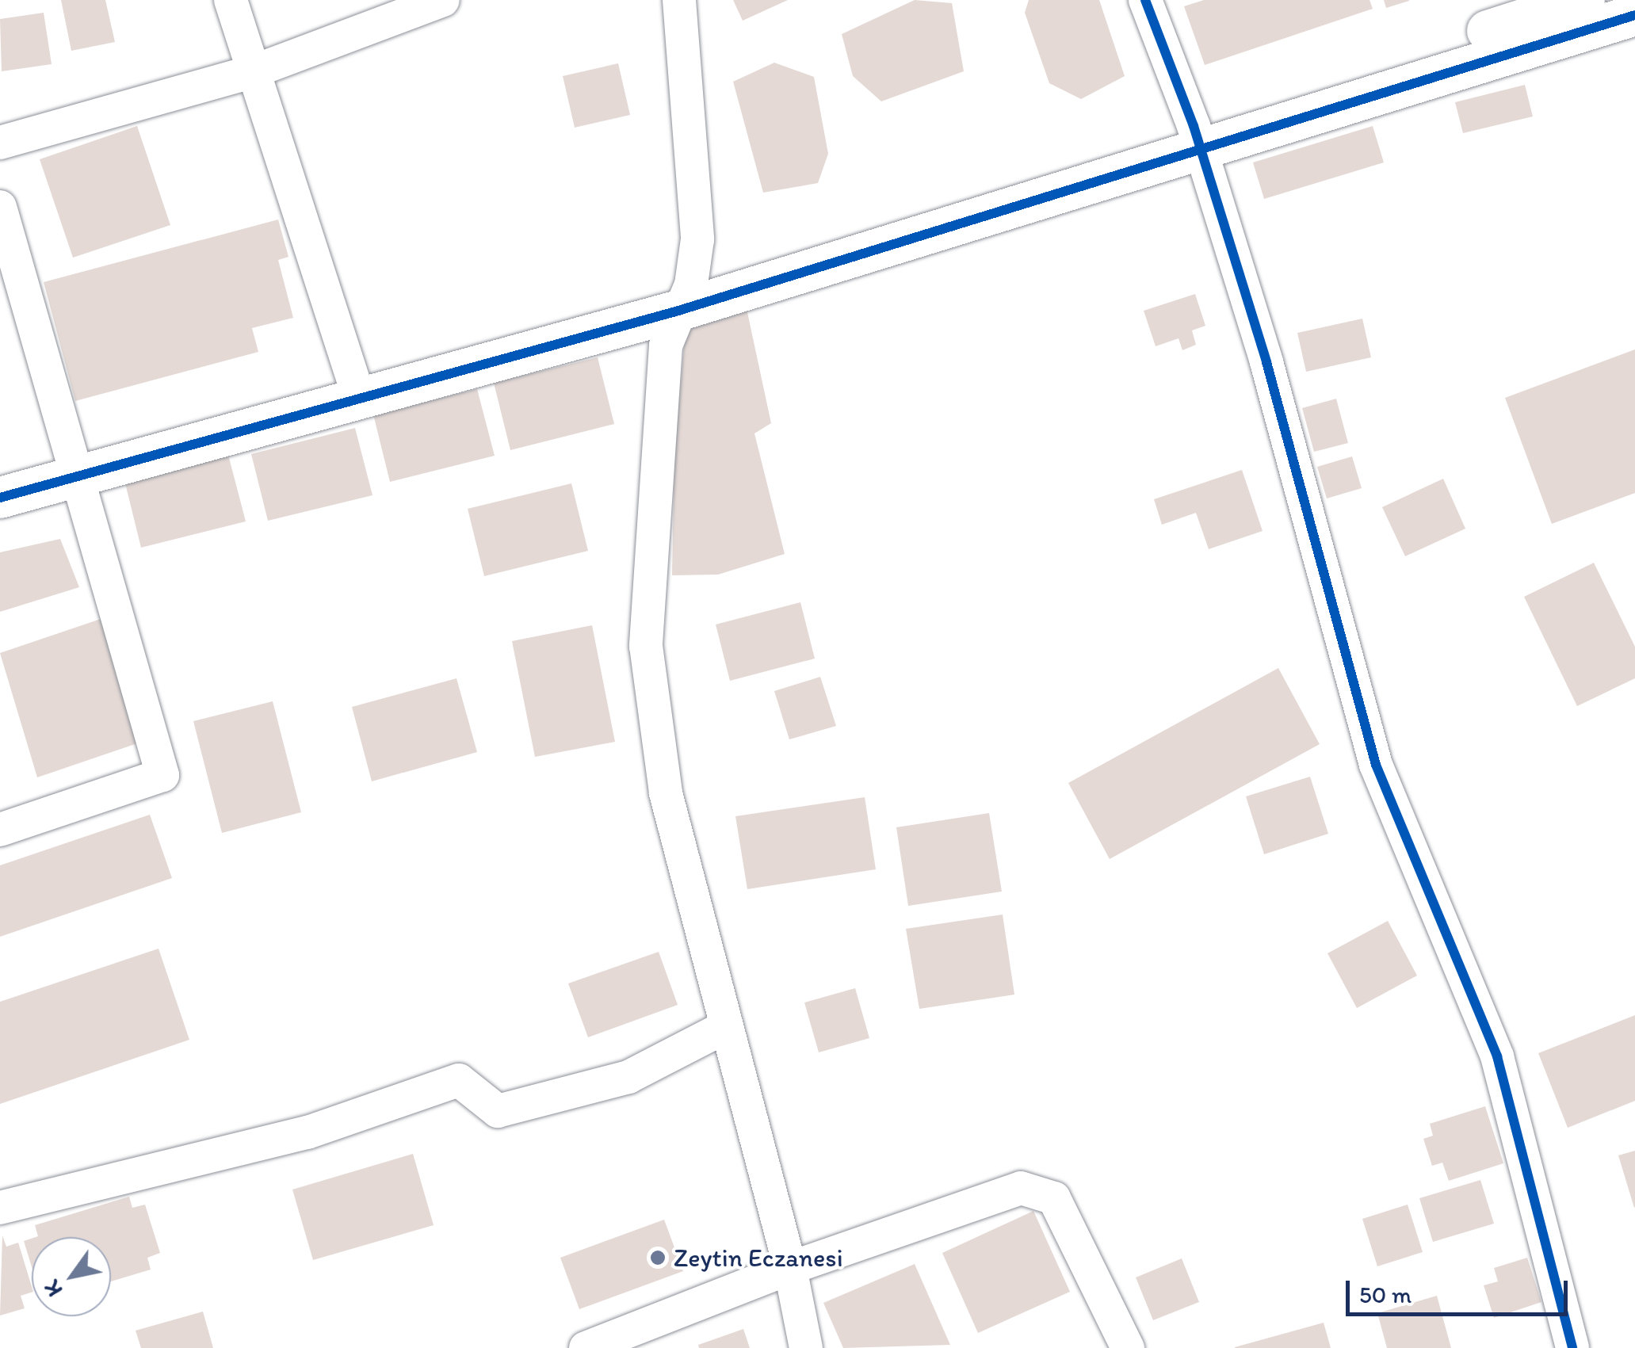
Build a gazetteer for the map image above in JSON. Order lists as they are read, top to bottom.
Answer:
{
  "places": ["Zeytin Eczanesi"],
  "scale_bar": "50 m",
  "north": "bottom left"
}
